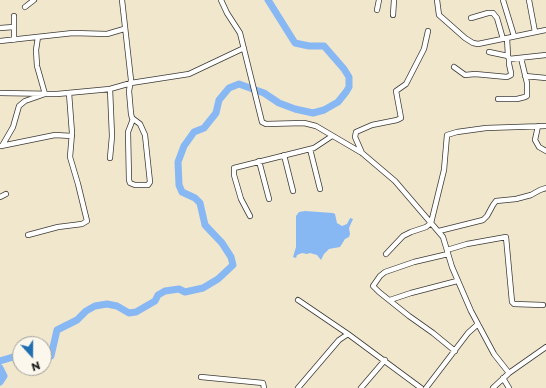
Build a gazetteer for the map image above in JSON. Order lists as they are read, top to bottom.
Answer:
{
  "north": "bottom"
}
